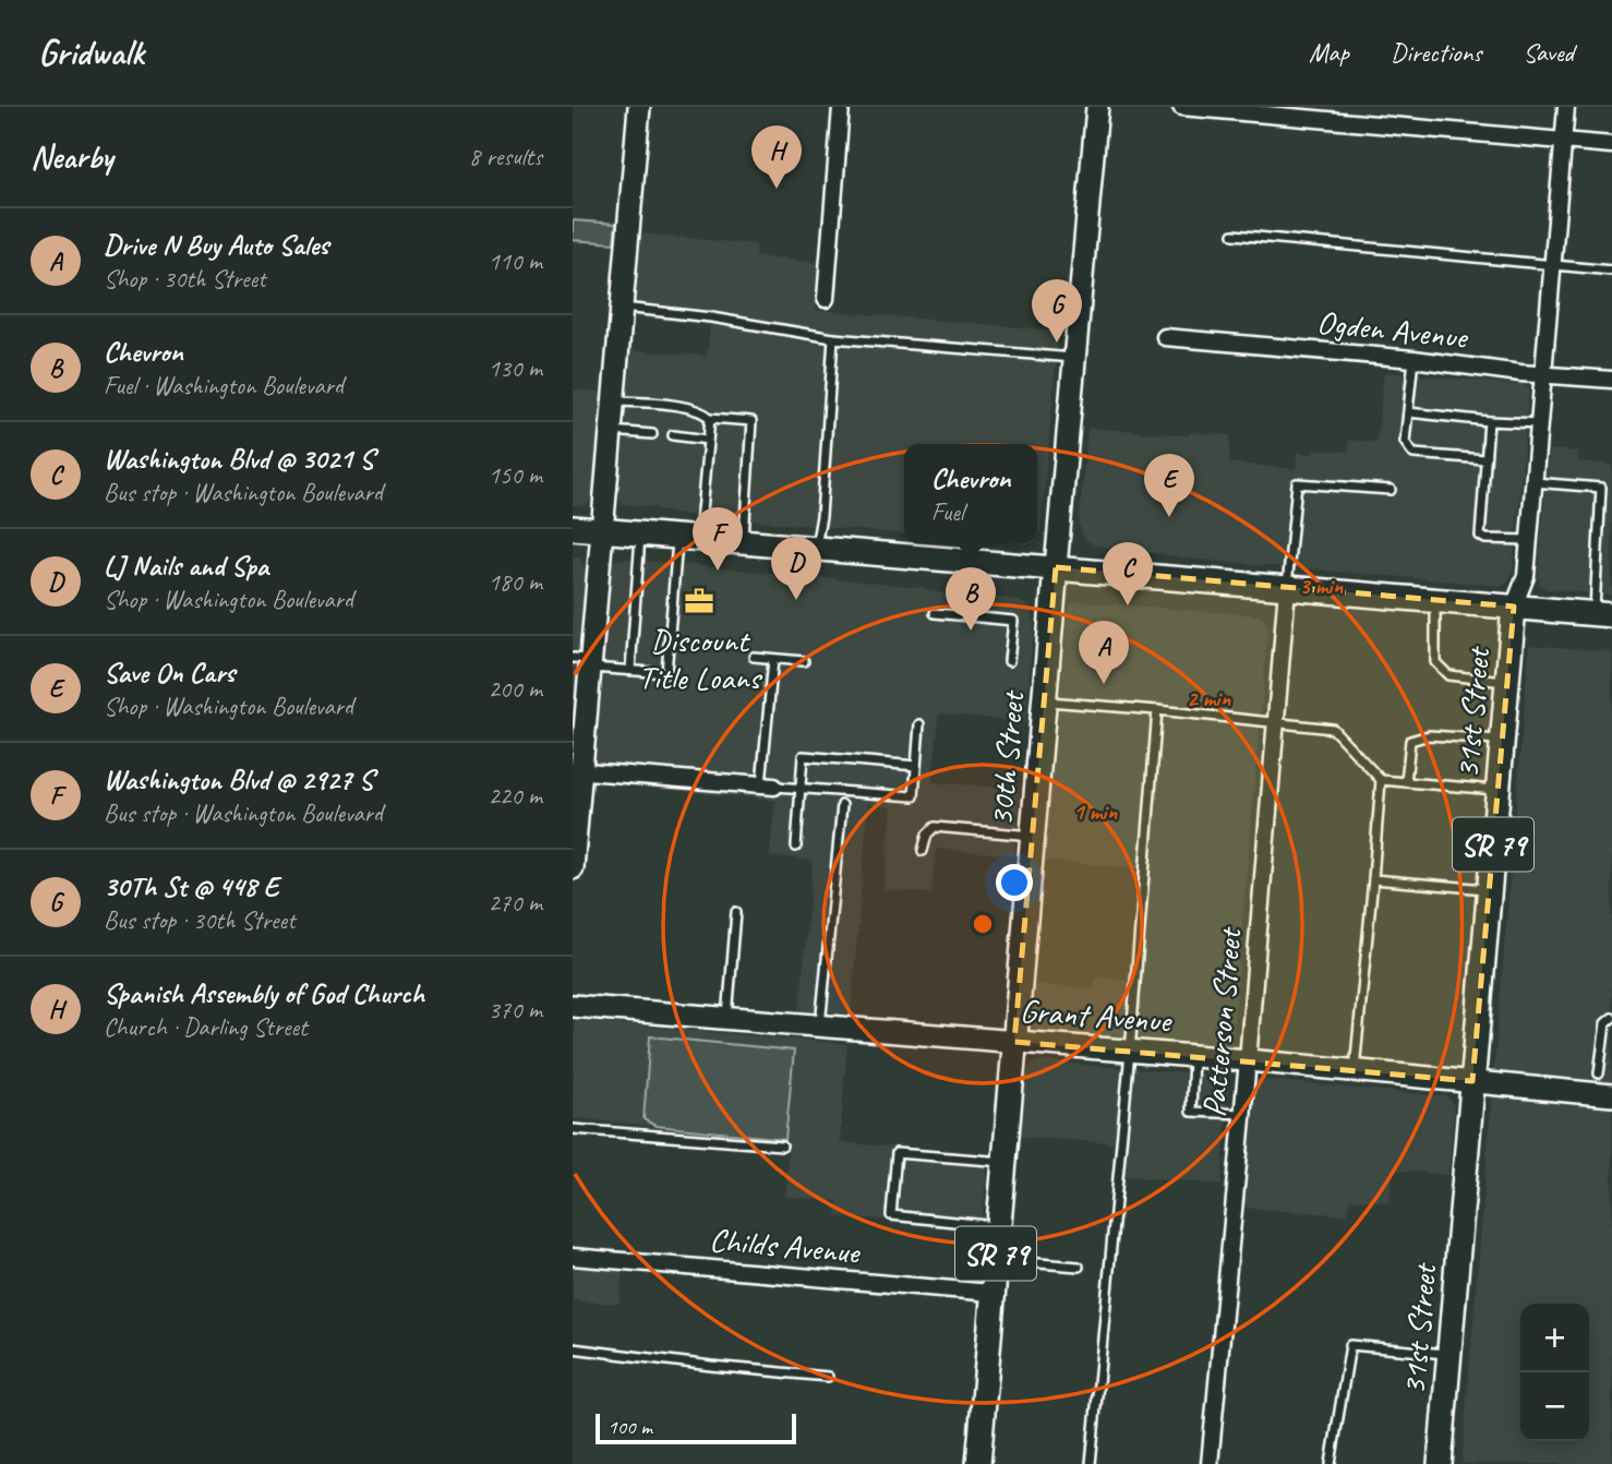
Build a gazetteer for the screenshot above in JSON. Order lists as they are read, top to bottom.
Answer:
{
  "streets": {
    "main road": ["31st Street", "30th Street", "SR 79"],
    "street": [
      "Ogden Avenue",
      "Grant Avenue",
      "Patterson Street",
      "Childs Avenue"
    ]
  },
  "crossings": [
    ["Ogden Avenue", "31st Street"],
    ["31st Street", "Grant Avenue"],
    ["30th Street", "Grant Avenue"],
    ["30th Street", "Childs Avenue"],
    ["Grant Avenue", "Patterson Street"]
  ],
  "places": {
    "office": ["Discount Title Loans"]
  },
  "scale_bar": "100 m",
  "page": {
    "header": "Gridwalk",
    "nav": ["Map", "Directions", "Saved"],
    "heading": ["Nearby", "8 results"],
    "pins": [
      "H",
      "G",
      "E",
      "F",
      "D",
      "C",
      "B",
      "A"
    ],
    "list": [
      {
        "mark": "A",
        "name": "Drive N Buy Auto Sales",
        "note": "Shop · 30th Street",
        "value": "110 m"
      },
      {
        "mark": "B",
        "name": "Chevron",
        "note": "Fuel · Washington Boulevard",
        "value": "130 m"
      },
      {
        "mark": "C",
        "name": "Washington Blvd @ 3021 S",
        "note": "Bus stop · Washington Boulevard",
        "value": "150 m"
      },
      {
        "mark": "D",
        "name": "LJ Nails and Spa",
        "note": "Shop · Washington Boulevard",
        "value": "180 m"
      },
      {
        "mark": "E",
        "name": "Save On Cars",
        "note": "Shop · Washington Boulevard",
        "value": "200 m"
      },
      {
        "mark": "F",
        "name": "Washington Blvd @ 2927 S",
        "note": "Bus stop · Washington Boulevard",
        "value": "220 m"
      },
      {
        "mark": "G",
        "name": "30Th St @ 448 E",
        "note": "Bus stop · 30th Street",
        "value": "270 m"
      },
      {
        "mark": "H",
        "name": "Spanish Assembly of God Church",
        "note": "Church · Darling Street",
        "value": "370 m"
      }
    ],
    "popup": ["Chevron", "Fuel"],
    "map_buttons": ["+", "−"],
    "scale": "100 m"
  },
  "rings": ["3 min", "2 min", "1 min"]
}
